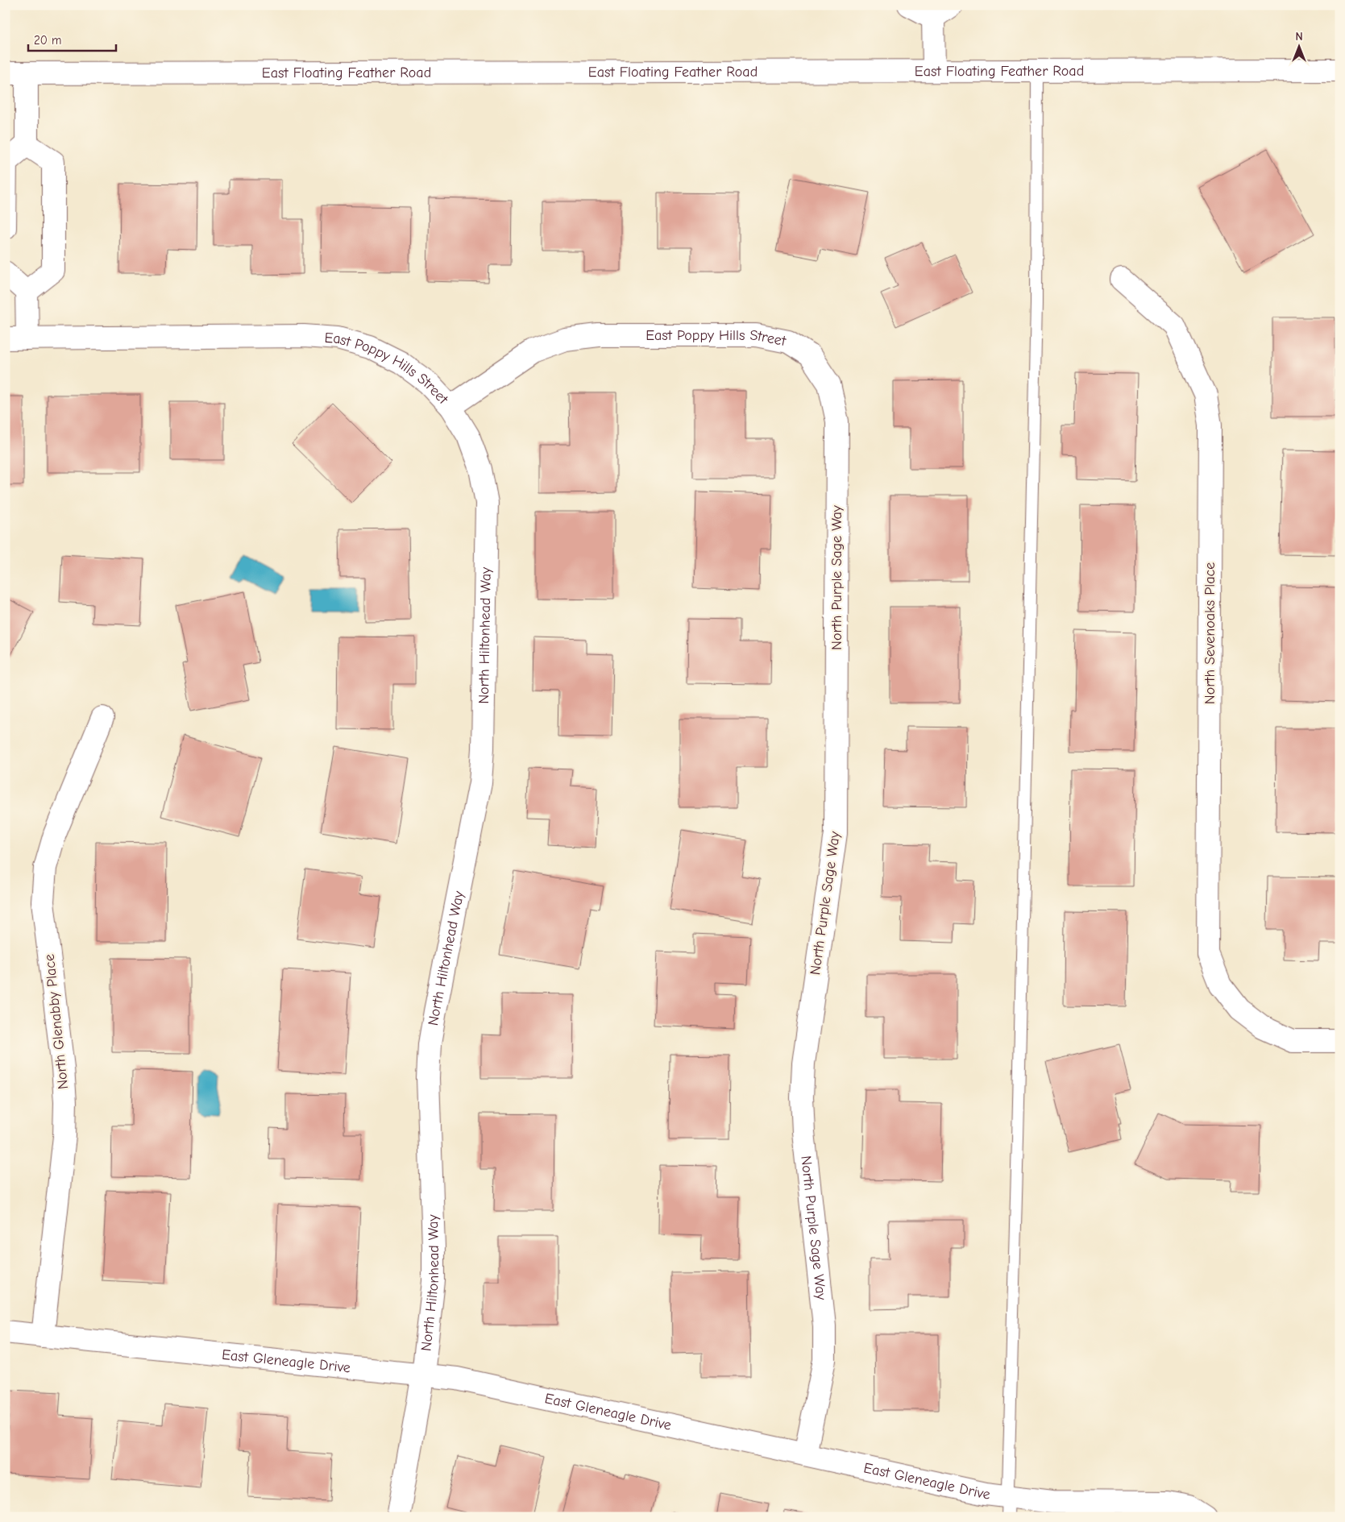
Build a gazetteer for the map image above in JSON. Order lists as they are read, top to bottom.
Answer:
{
  "streets": {
    "street": [
      "East Floating Feather Road",
      "East Poppy Hills Street",
      "North Purple Sage Way",
      "North Sevenoaks Place",
      "North Hiltonhead Way",
      "North Glenabby Place",
      "East Gleneagle Drive"
    ]
  },
  "crossings": [
    ["East Poppy Hills Street", "North Purple Sage Way"],
    ["East Poppy Hills Street", "North Hiltonhead Way"],
    ["North Purple Sage Way", "East Gleneagle Drive"],
    ["North Hiltonhead Way", "East Gleneagle Drive"],
    ["North Glenabby Place", "East Gleneagle Drive"]
  ],
  "scale_bar": "20 m",
  "north": "top"
}
